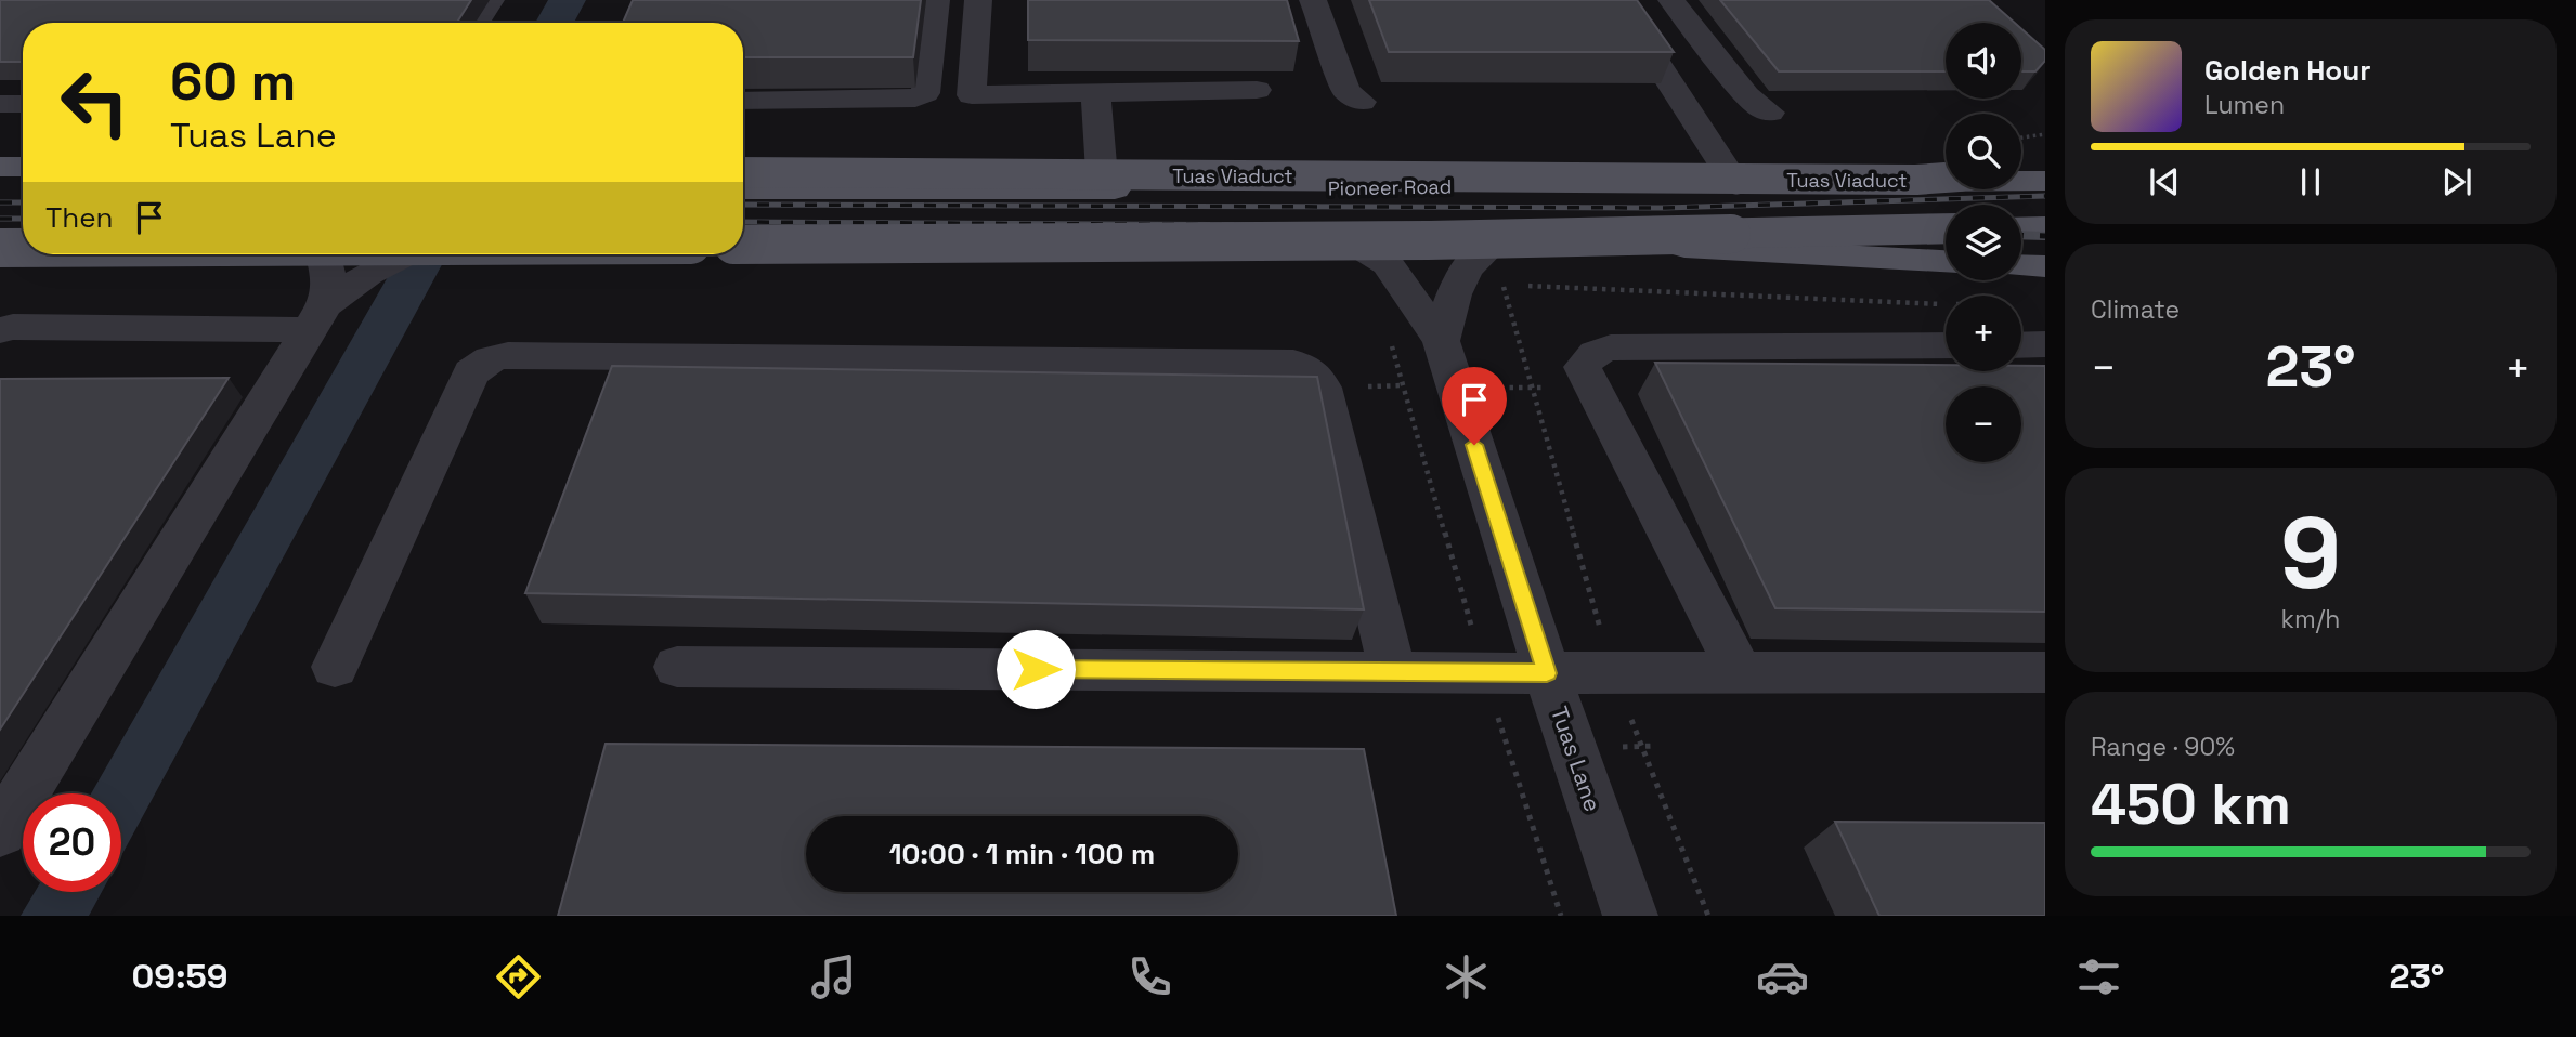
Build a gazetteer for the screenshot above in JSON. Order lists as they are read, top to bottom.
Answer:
{
  "streets": {
    "main road": ["Tuas Viaduct", "Pioneer Road"],
    "street": ["Tuas Lane"]
  },
  "page": {
    "map_buttons": ["+", "−"],
    "turn": ["60 m", "Tuas Lane"],
    "song": ["Golden Hour", "Lumen"],
    "then": "Then",
    "tile": [
      "Climate",
      ["9", "km/h"],
      ["Range · 90%", "450 km"]
    ],
    "heat": ["−", "23°", "+"],
    "limit": "20",
    "trip": "10:00 · 1 min · 100 m",
    "tabs": ["09:59", "23°"]
  }
}
